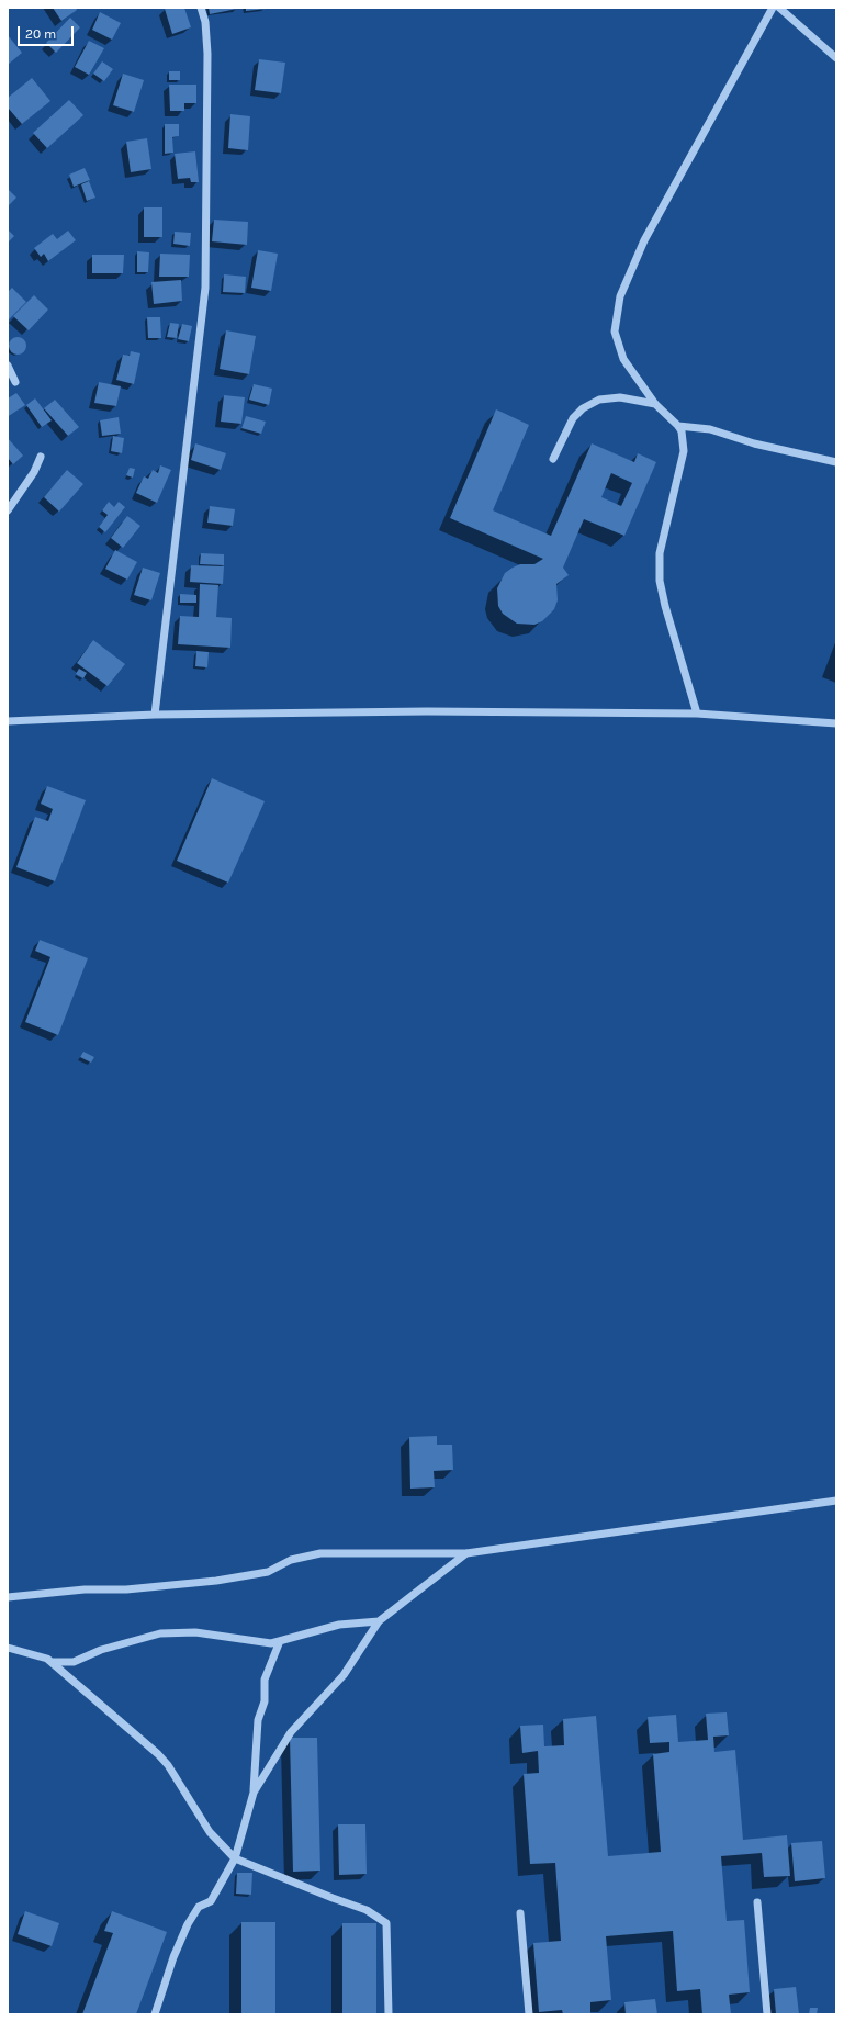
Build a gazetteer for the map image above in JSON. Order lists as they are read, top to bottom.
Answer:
{
  "scale_bar": "20 m"
}
